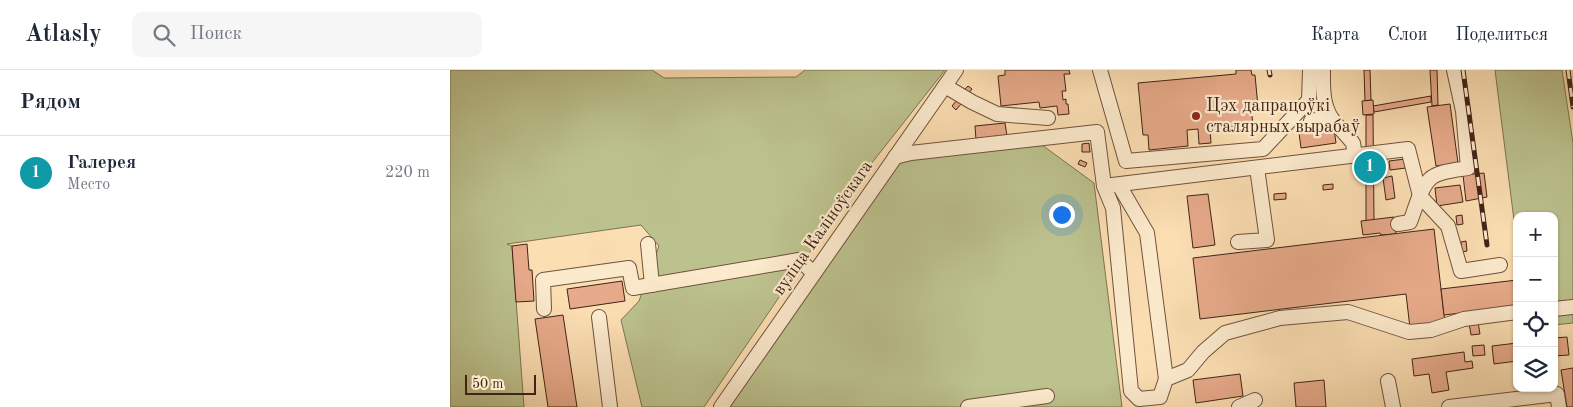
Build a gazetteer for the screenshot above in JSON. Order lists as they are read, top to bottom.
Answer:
{
  "streets": {
    "street": ["вуліца Каліноўскага"]
  },
  "places": ["Цэх дапрацоўкі сталярных вырабаў"],
  "scale_bar": "50 m",
  "page": {
    "header": "Atlasly",
    "search": "Поиск",
    "nav": ["Карта", "Слои", "Поделиться"],
    "heading": "Рядом",
    "list": [
      {
        "mark": "1",
        "name": "Галерея",
        "note": "Место",
        "value": "220 m"
      }
    ],
    "pins": "1",
    "map_buttons": ["+", "−"],
    "scale": "50 m"
  }
}
